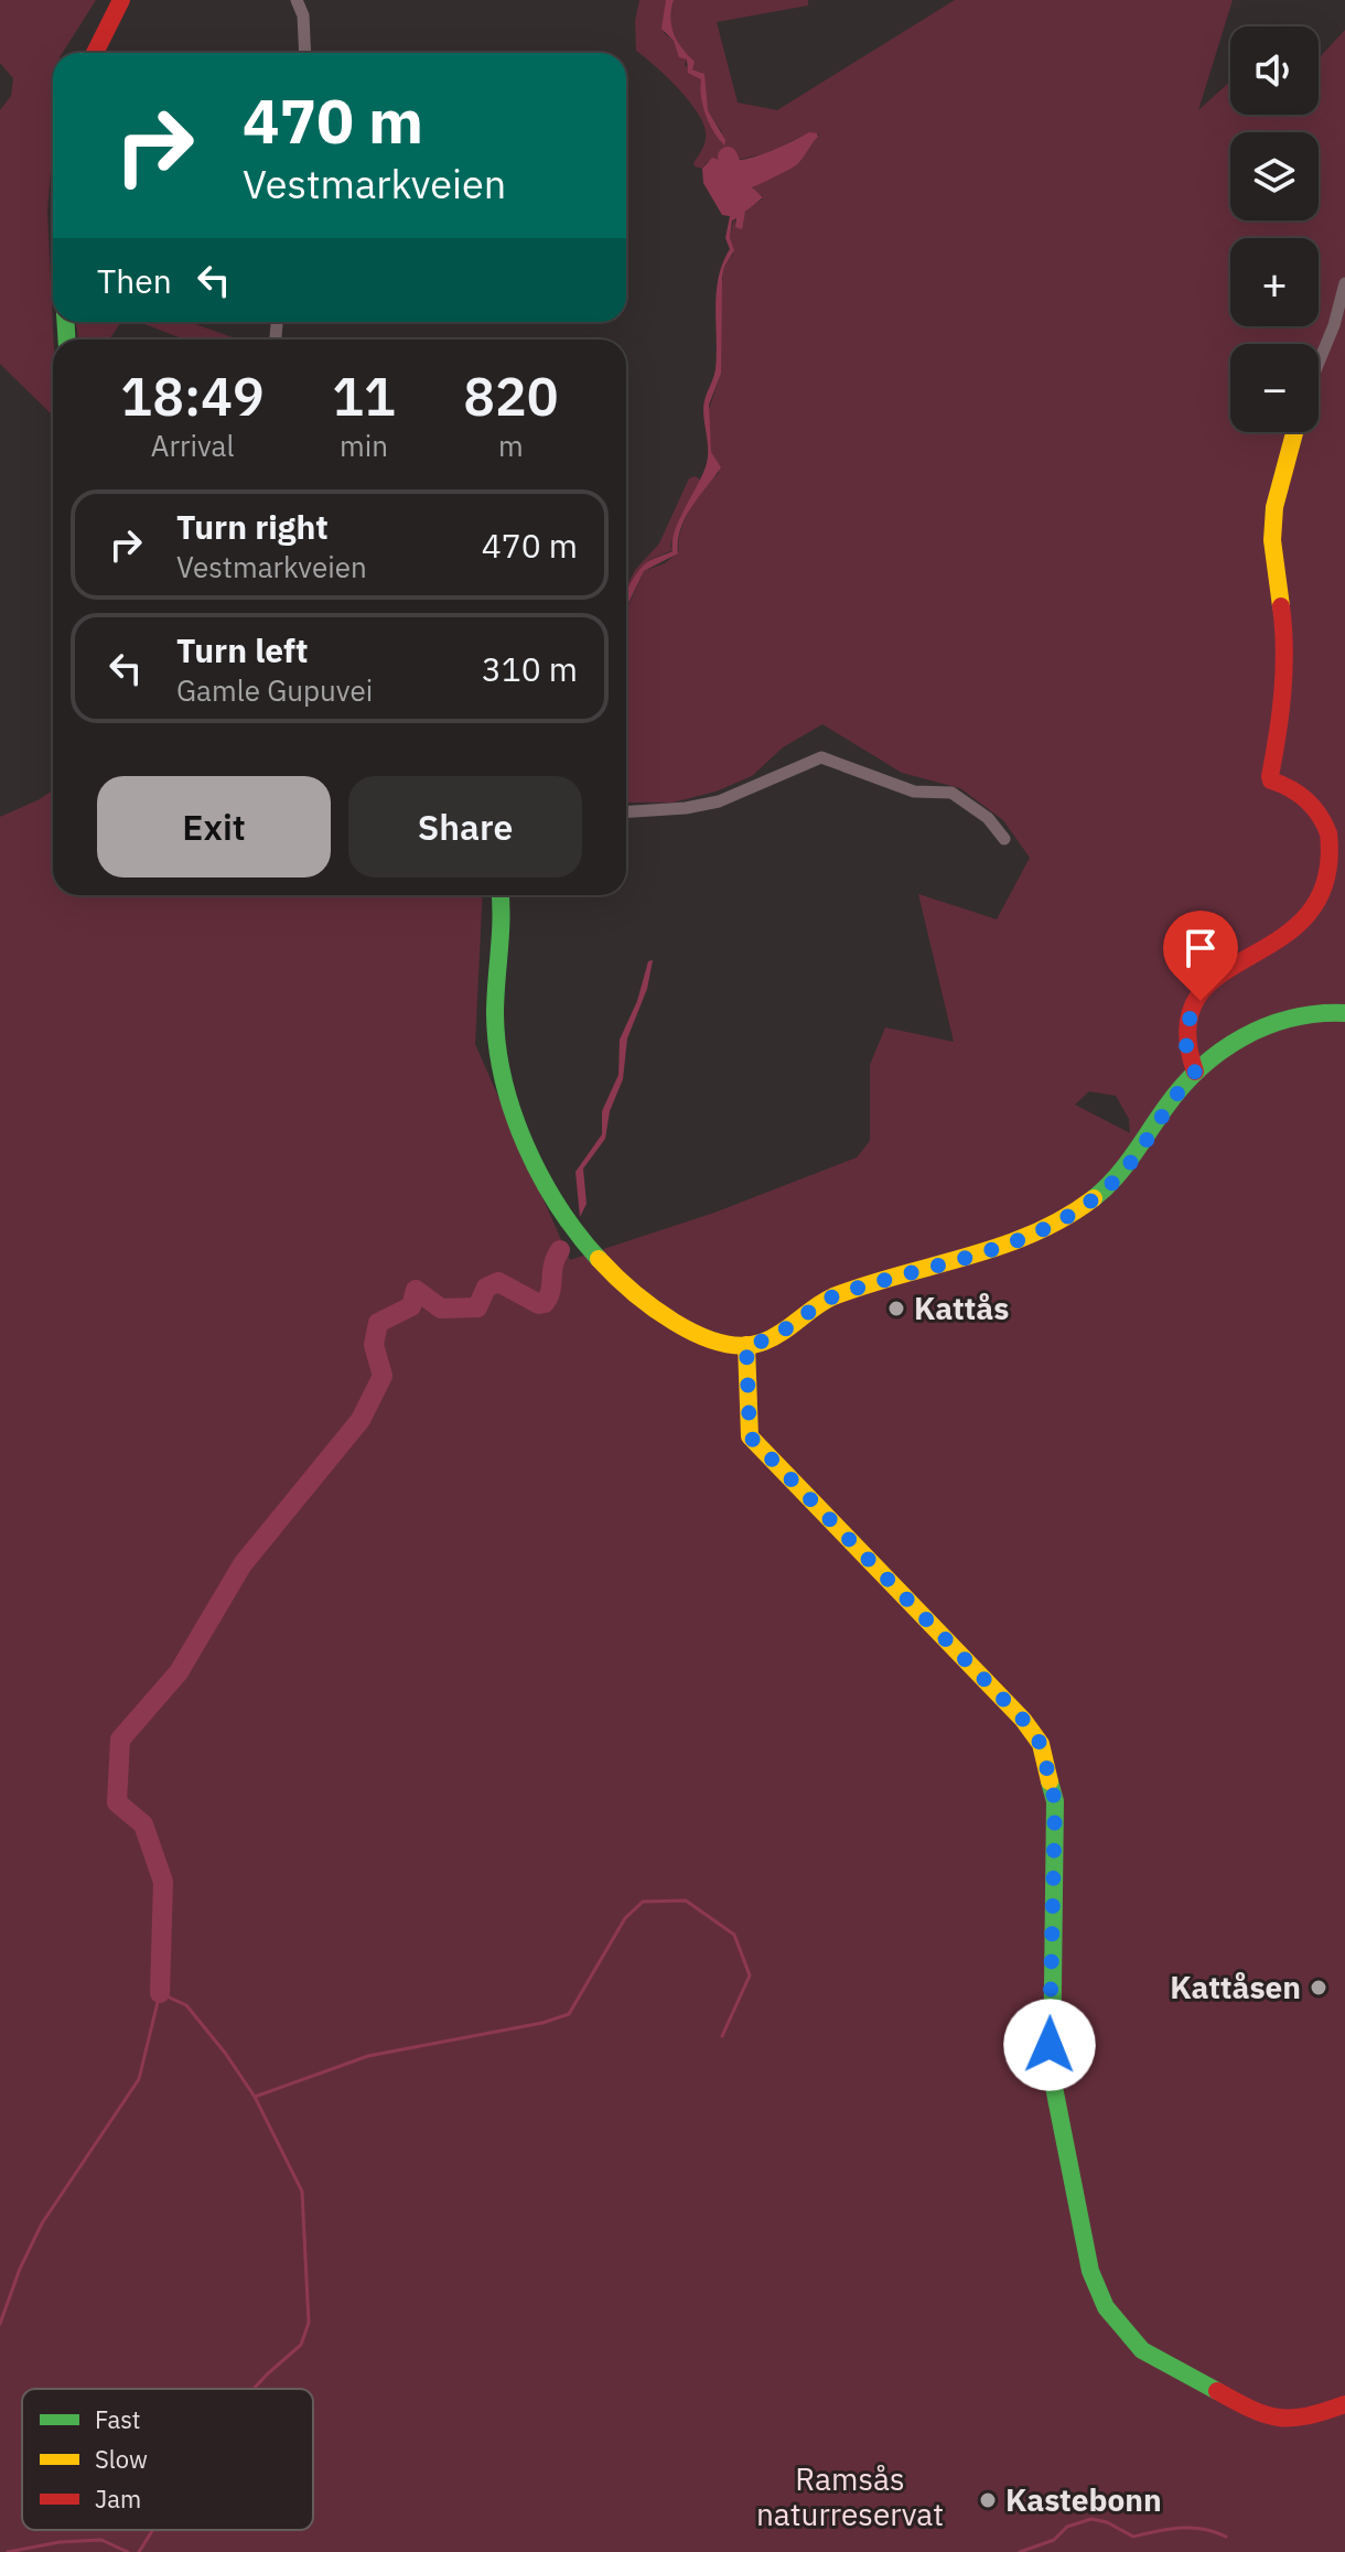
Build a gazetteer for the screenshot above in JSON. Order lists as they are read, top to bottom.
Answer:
{
  "parks": ["Ramsås naturreservat"],
  "places": ["Kattås", "Kattåsen", "Kastebonn"],
  "legend": ["Fast", "Slow", "Jam"],
  "page": {
    "map_buttons": ["+", "−"],
    "turn": ["470 m", "Vestmarkveien"],
    "then": "Then",
    "eta": [
      "18:49",
      "Arrival",
      "11",
      "min",
      "820",
      "m"
    ],
    "list": [
      {
        "name": "Turn right",
        "note": "Vestmarkveien",
        "value": "470 m"
      },
      {
        "name": "Turn left",
        "note": "Gamle Gupuvei",
        "value": "310 m"
      }
    ],
    "buttons": ["Exit", "Share"]
  }
}
